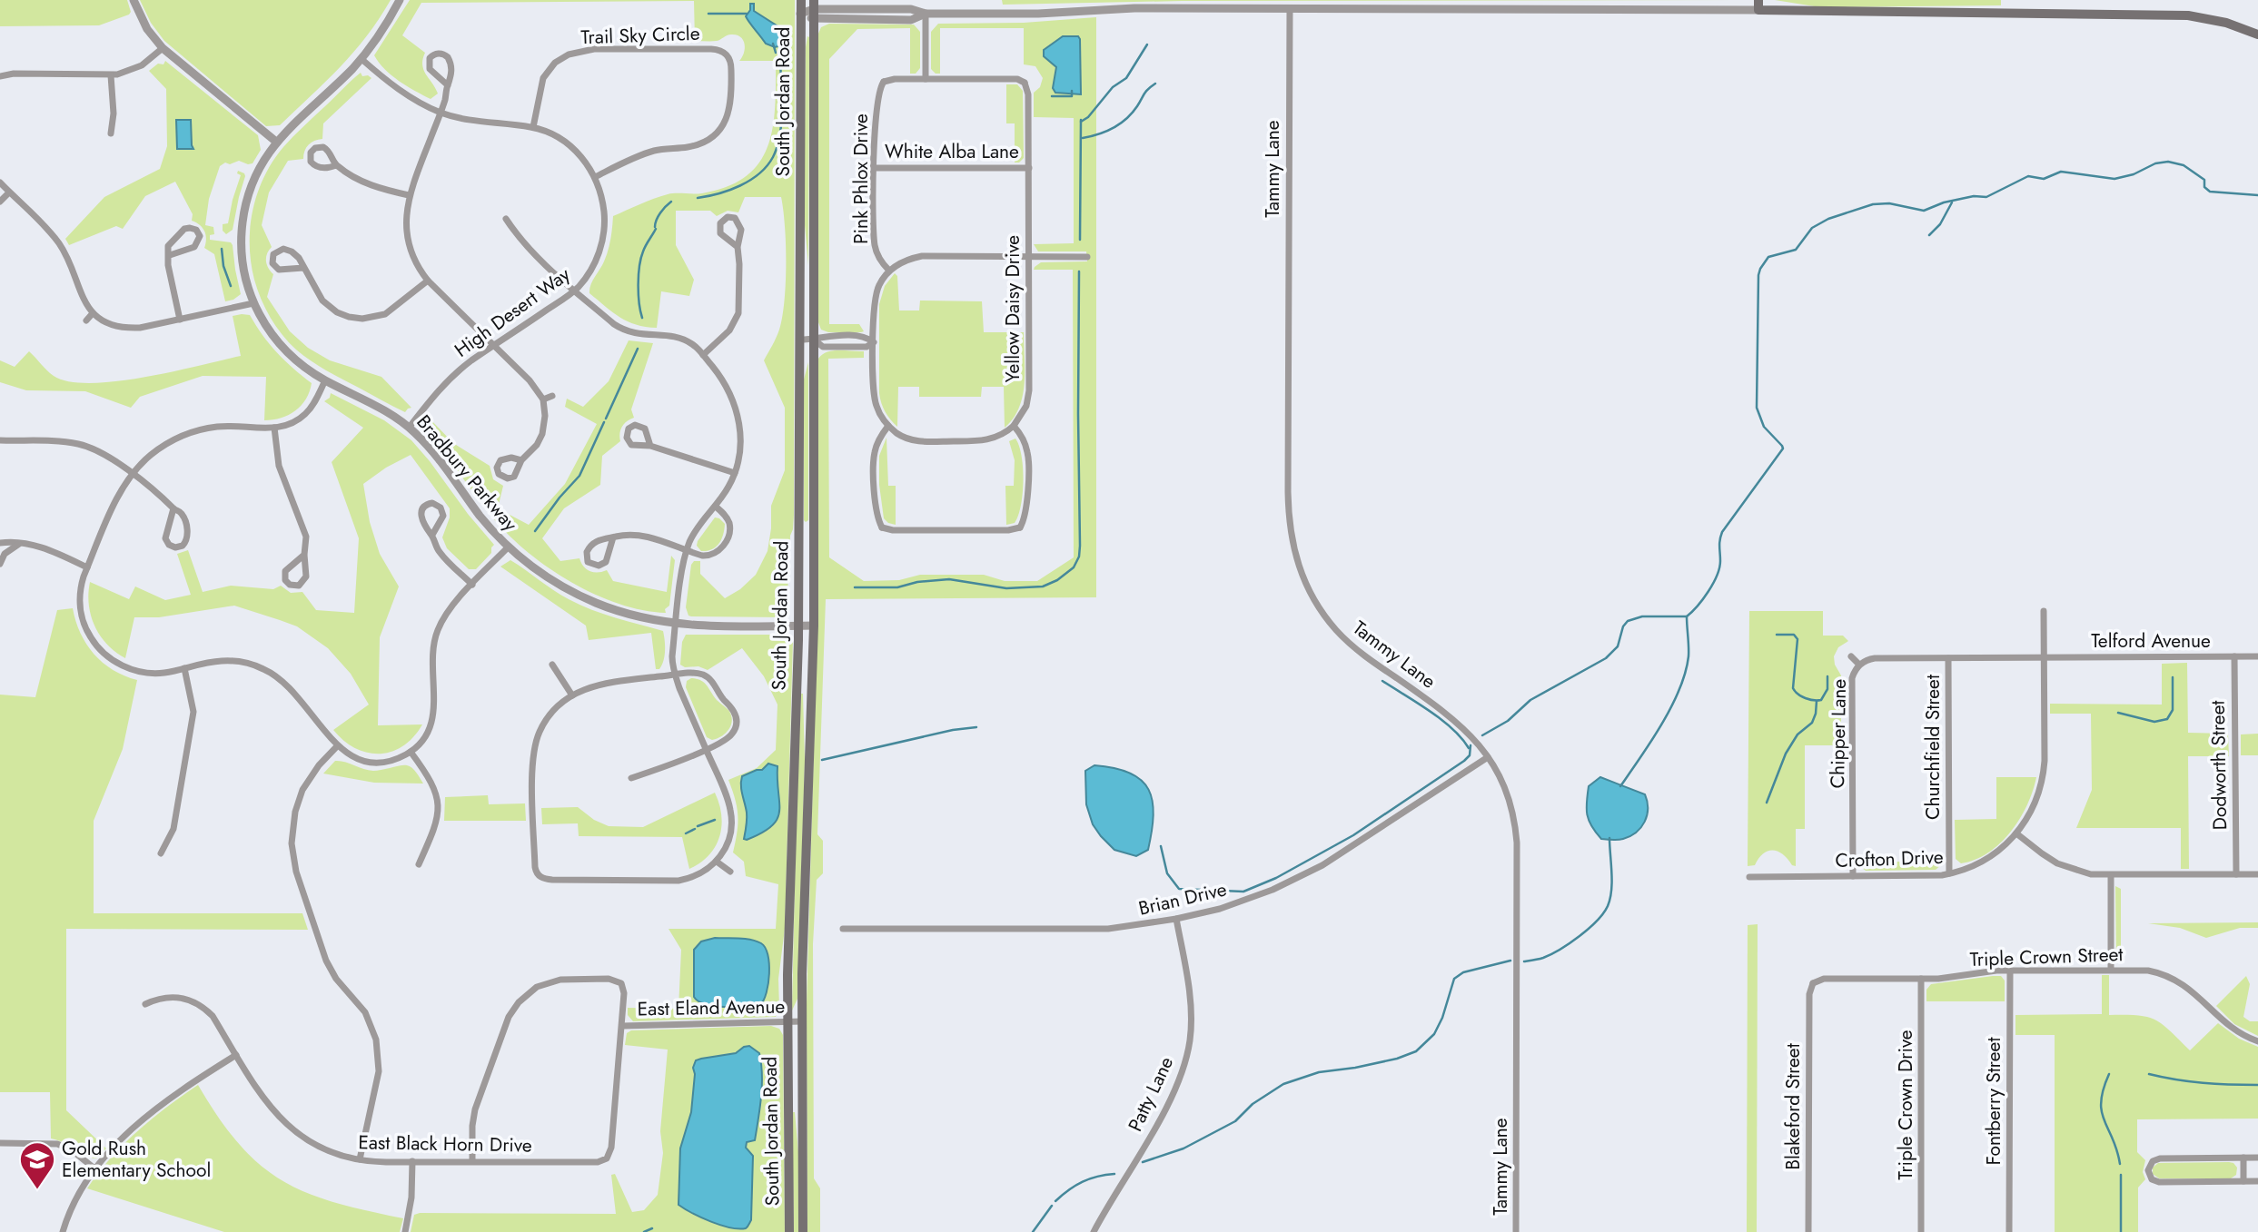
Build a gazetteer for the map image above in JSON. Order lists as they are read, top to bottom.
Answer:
{
  "streets": {
    "main road": ["South Jordan Road"],
    "street": [
      "Trail Sky Circle",
      "White Alba Lane",
      "Tammy Lane",
      "Pink Phlox Drive",
      "Yellow Daisy Drive",
      "High Desert Way",
      "Bradbury Parkway",
      "Telford Avenue",
      "Chipper Lane",
      "Churchfield Street",
      "Dodworth Street",
      "Crofton Drive",
      "Brian Drive",
      "Triple Crown Street",
      "East Eland Avenue",
      "Patty Lane",
      "Fontberry Street",
      "Triple Crown Drive",
      "Blakeford Street",
      "East Black Horn Drive"
    ]
  },
  "crossings": [
    ["South Jordan Road", "Bradbury Parkway"],
    ["South Jordan Road", "East Eland Avenue"],
    ["White Alba Lane", "Pink Phlox Drive"],
    ["White Alba Lane", "Yellow Daisy Drive"],
    ["Tammy Lane", "Brian Drive"],
    ["Pink Phlox Drive", "Yellow Daisy Drive"],
    ["High Desert Way", "Bradbury Parkway"],
    ["Telford Avenue", "Chipper Lane"],
    ["Telford Avenue", "Dodworth Street"],
    ["Telford Avenue", "Crofton Drive"],
    ["Chipper Lane", "Churchfield Street"],
    ["Chipper Lane", "Crofton Drive"],
    ["Churchfield Street", "Crofton Drive"],
    ["Brian Drive", "Patty Lane"],
    ["Triple Crown Street", "Fontberry Street"],
    ["Triple Crown Street", "Triple Crown Drive"],
    ["Triple Crown Street", "Blakeford Street"],
    ["East Eland Avenue", "East Black Horn Drive"]
  ],
  "places": {
    "school or university": ["Gold Rush Elementary School"]
  }
}
